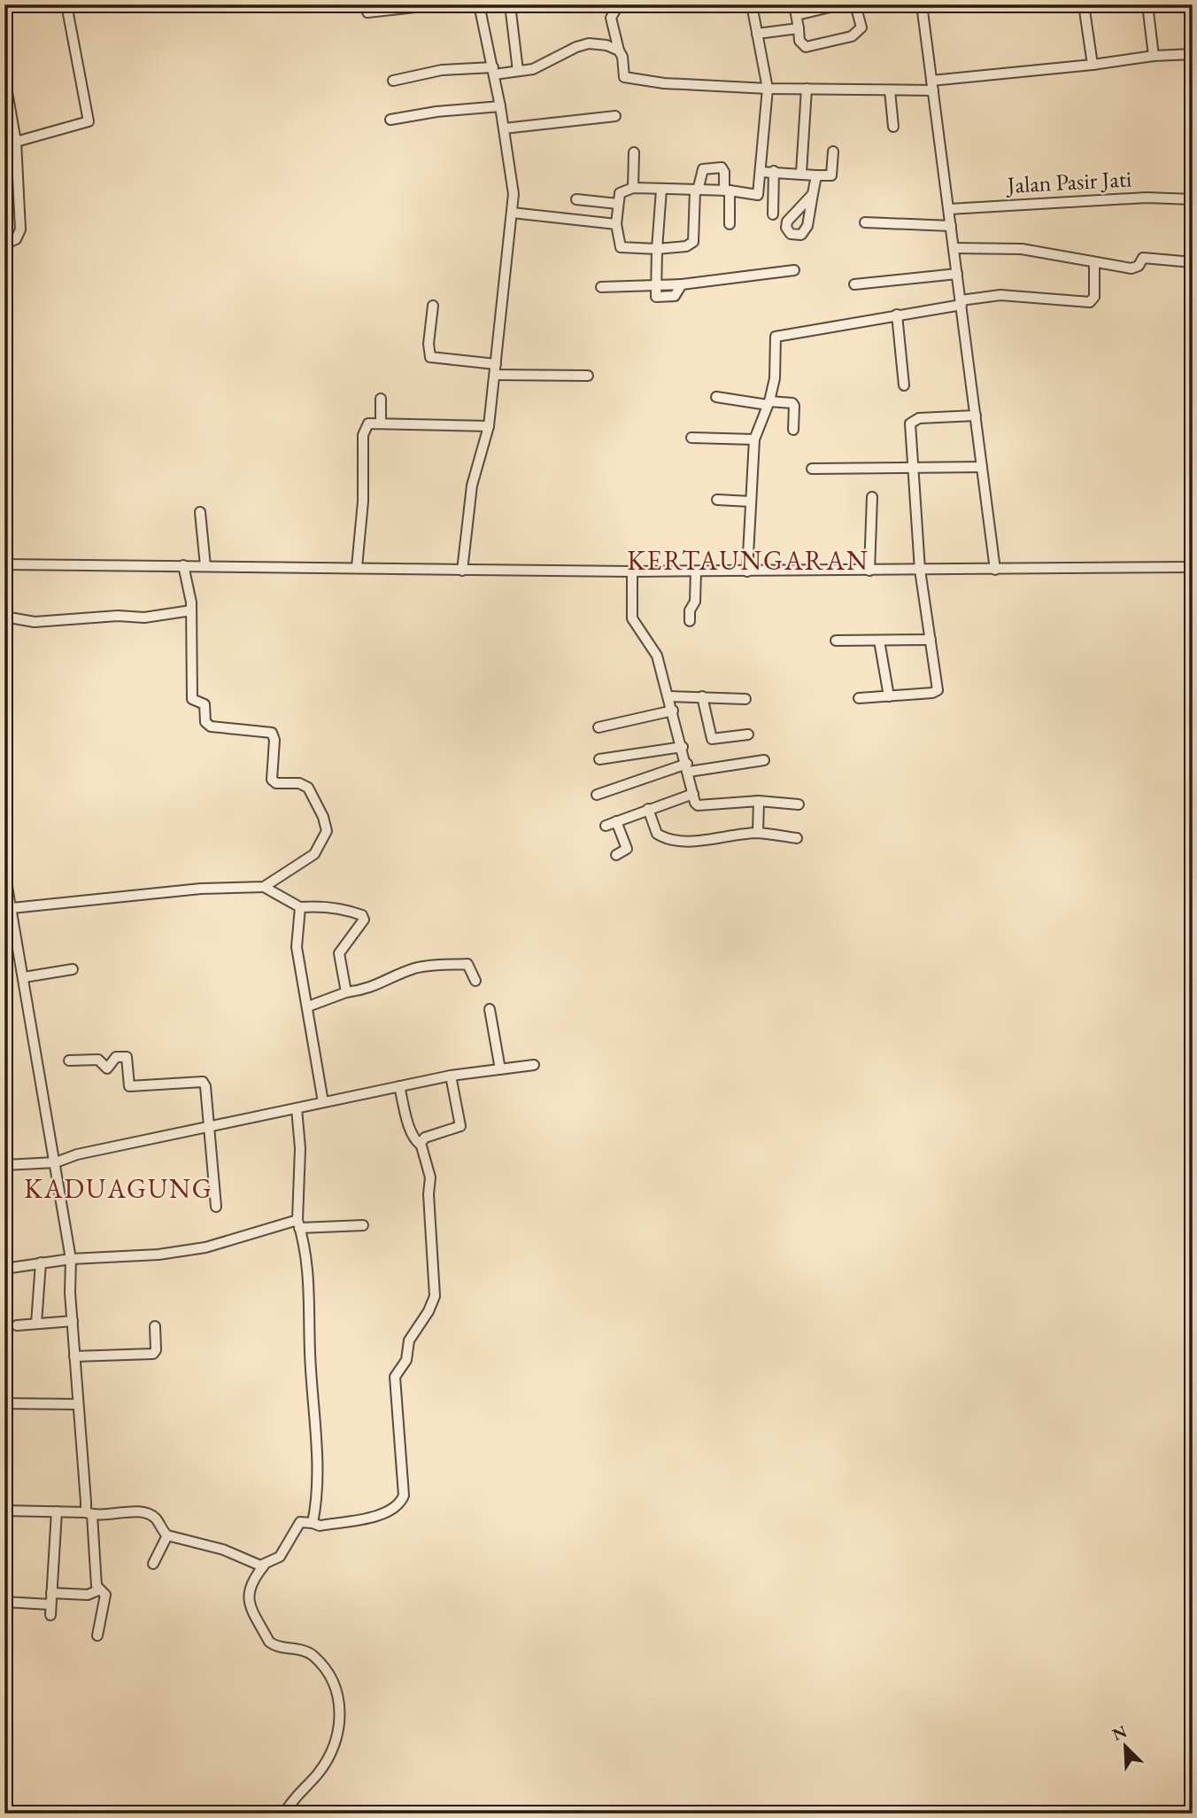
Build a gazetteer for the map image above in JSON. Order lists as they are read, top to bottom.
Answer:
{
  "streets": {
    "street": ["Jalan Pasir Jati"]
  },
  "districts": ["KERTAUNGARAN", "KADUAGUNG"],
  "north": "top left"
}
